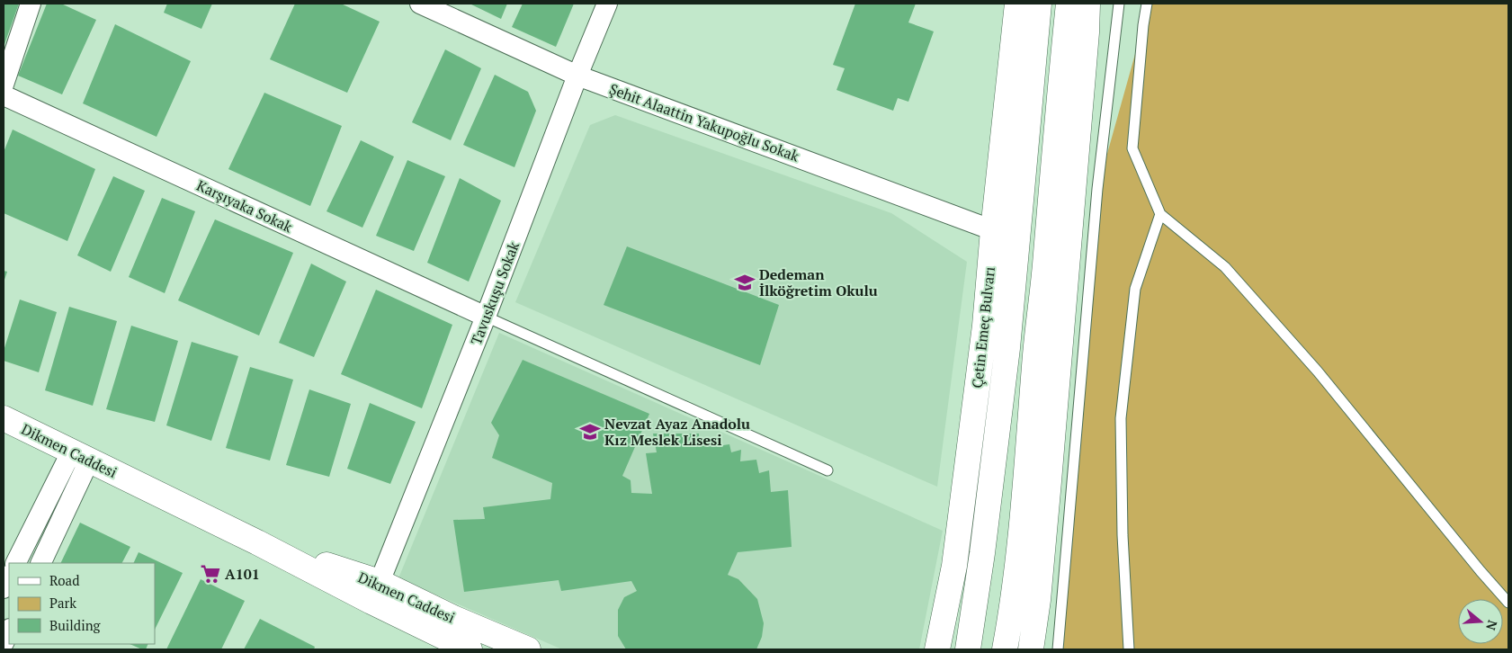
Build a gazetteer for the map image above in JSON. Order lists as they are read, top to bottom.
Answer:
{
  "streets": {
    "main road": ["Çetin Emeç Bulvarı", "Dikmen Caddesi"],
    "street": ["Şehit Alaattin Yakupoğlu Sokak", "Karşıyaka Sokak", "Tavuskuşu Sokak"]
  },
  "crossings": [
    ["Şehit Alaattin Yakupoğlu Sokak", "Tavuskuşu Sokak"],
    ["Şehit Alaattin Yakupoğlu Sokak", "Çetin Emeç Bulvarı"],
    ["Karşıyaka Sokak", "Tavuskuşu Sokak"],
    ["Tavuskuşu Sokak", "Dikmen Caddesi"]
  ],
  "places": {
    "school or university": ["Dedeman İlköğretim Okulu", "Nevzat Ayaz Anadolu Kız Meslek Lisesi"],
    "supermarket": ["A101"]
  },
  "legend": ["Road", "Park", "Building"],
  "north": "right"
}
